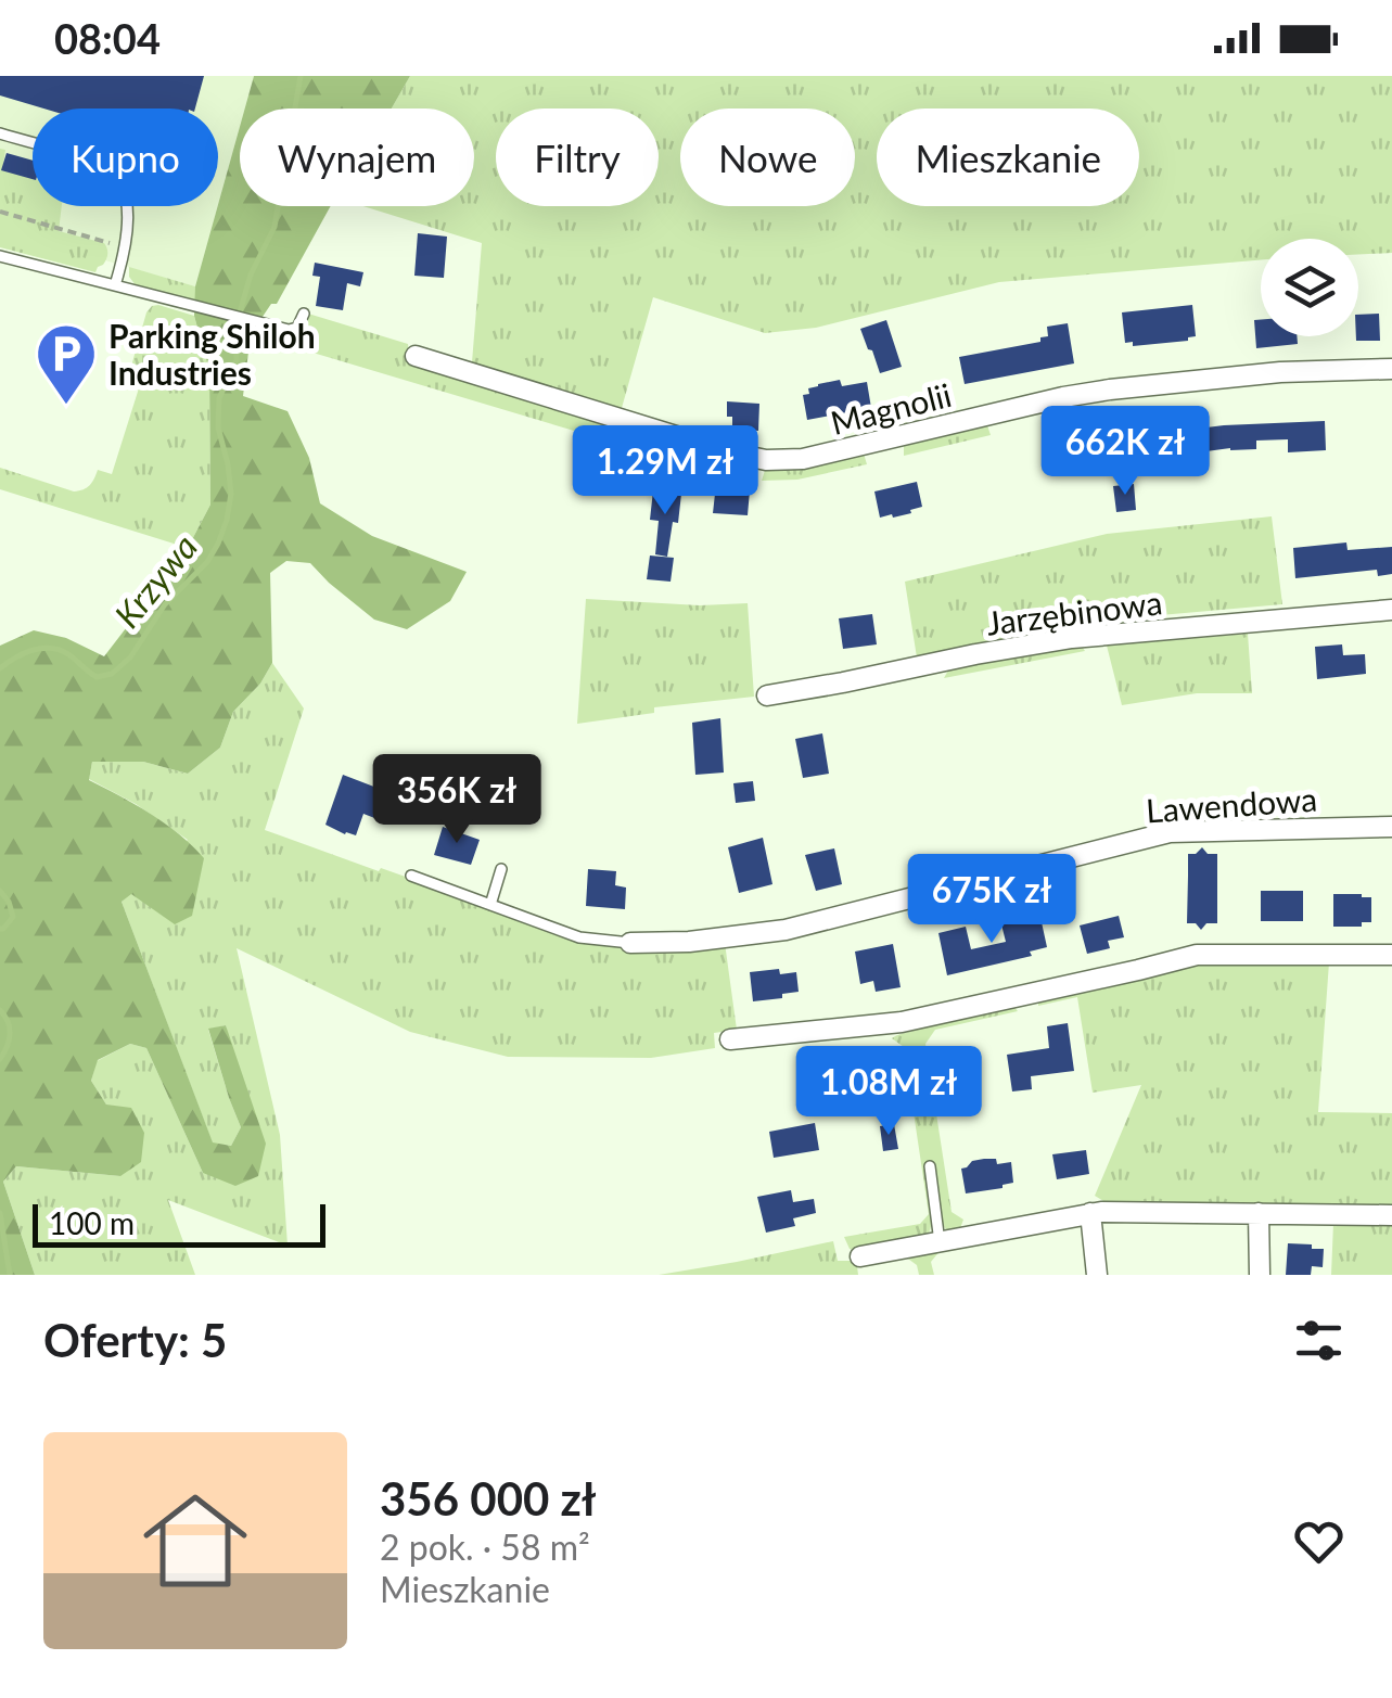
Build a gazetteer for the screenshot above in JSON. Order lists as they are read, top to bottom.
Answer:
{
  "streets": {
    "street": ["Magnolii", "Jarzębinowa", "Lawendowa"]
  },
  "water": ["Krzywa"],
  "places": {
    "parking": ["Parking Shiloh Industries"]
  },
  "scale_bar": "100 m",
  "page": {
    "status": "08:04",
    "chip": [
      "Kupno",
      "Wynajem",
      "Filtry",
      "Nowe",
      "Mieszkanie"
    ],
    "price": [
      "662K zł",
      "1.29M zł",
      "356K zł",
      "675K zł",
      "1.08M zł"
    ],
    "scale": "100 m",
    "heading": "Oferty: 5",
    "list": [
      {
        "name": "356 000 zł",
        "note": "2 pok. · 58 m² · Mieszkanie"
      }
    ]
  }
}
